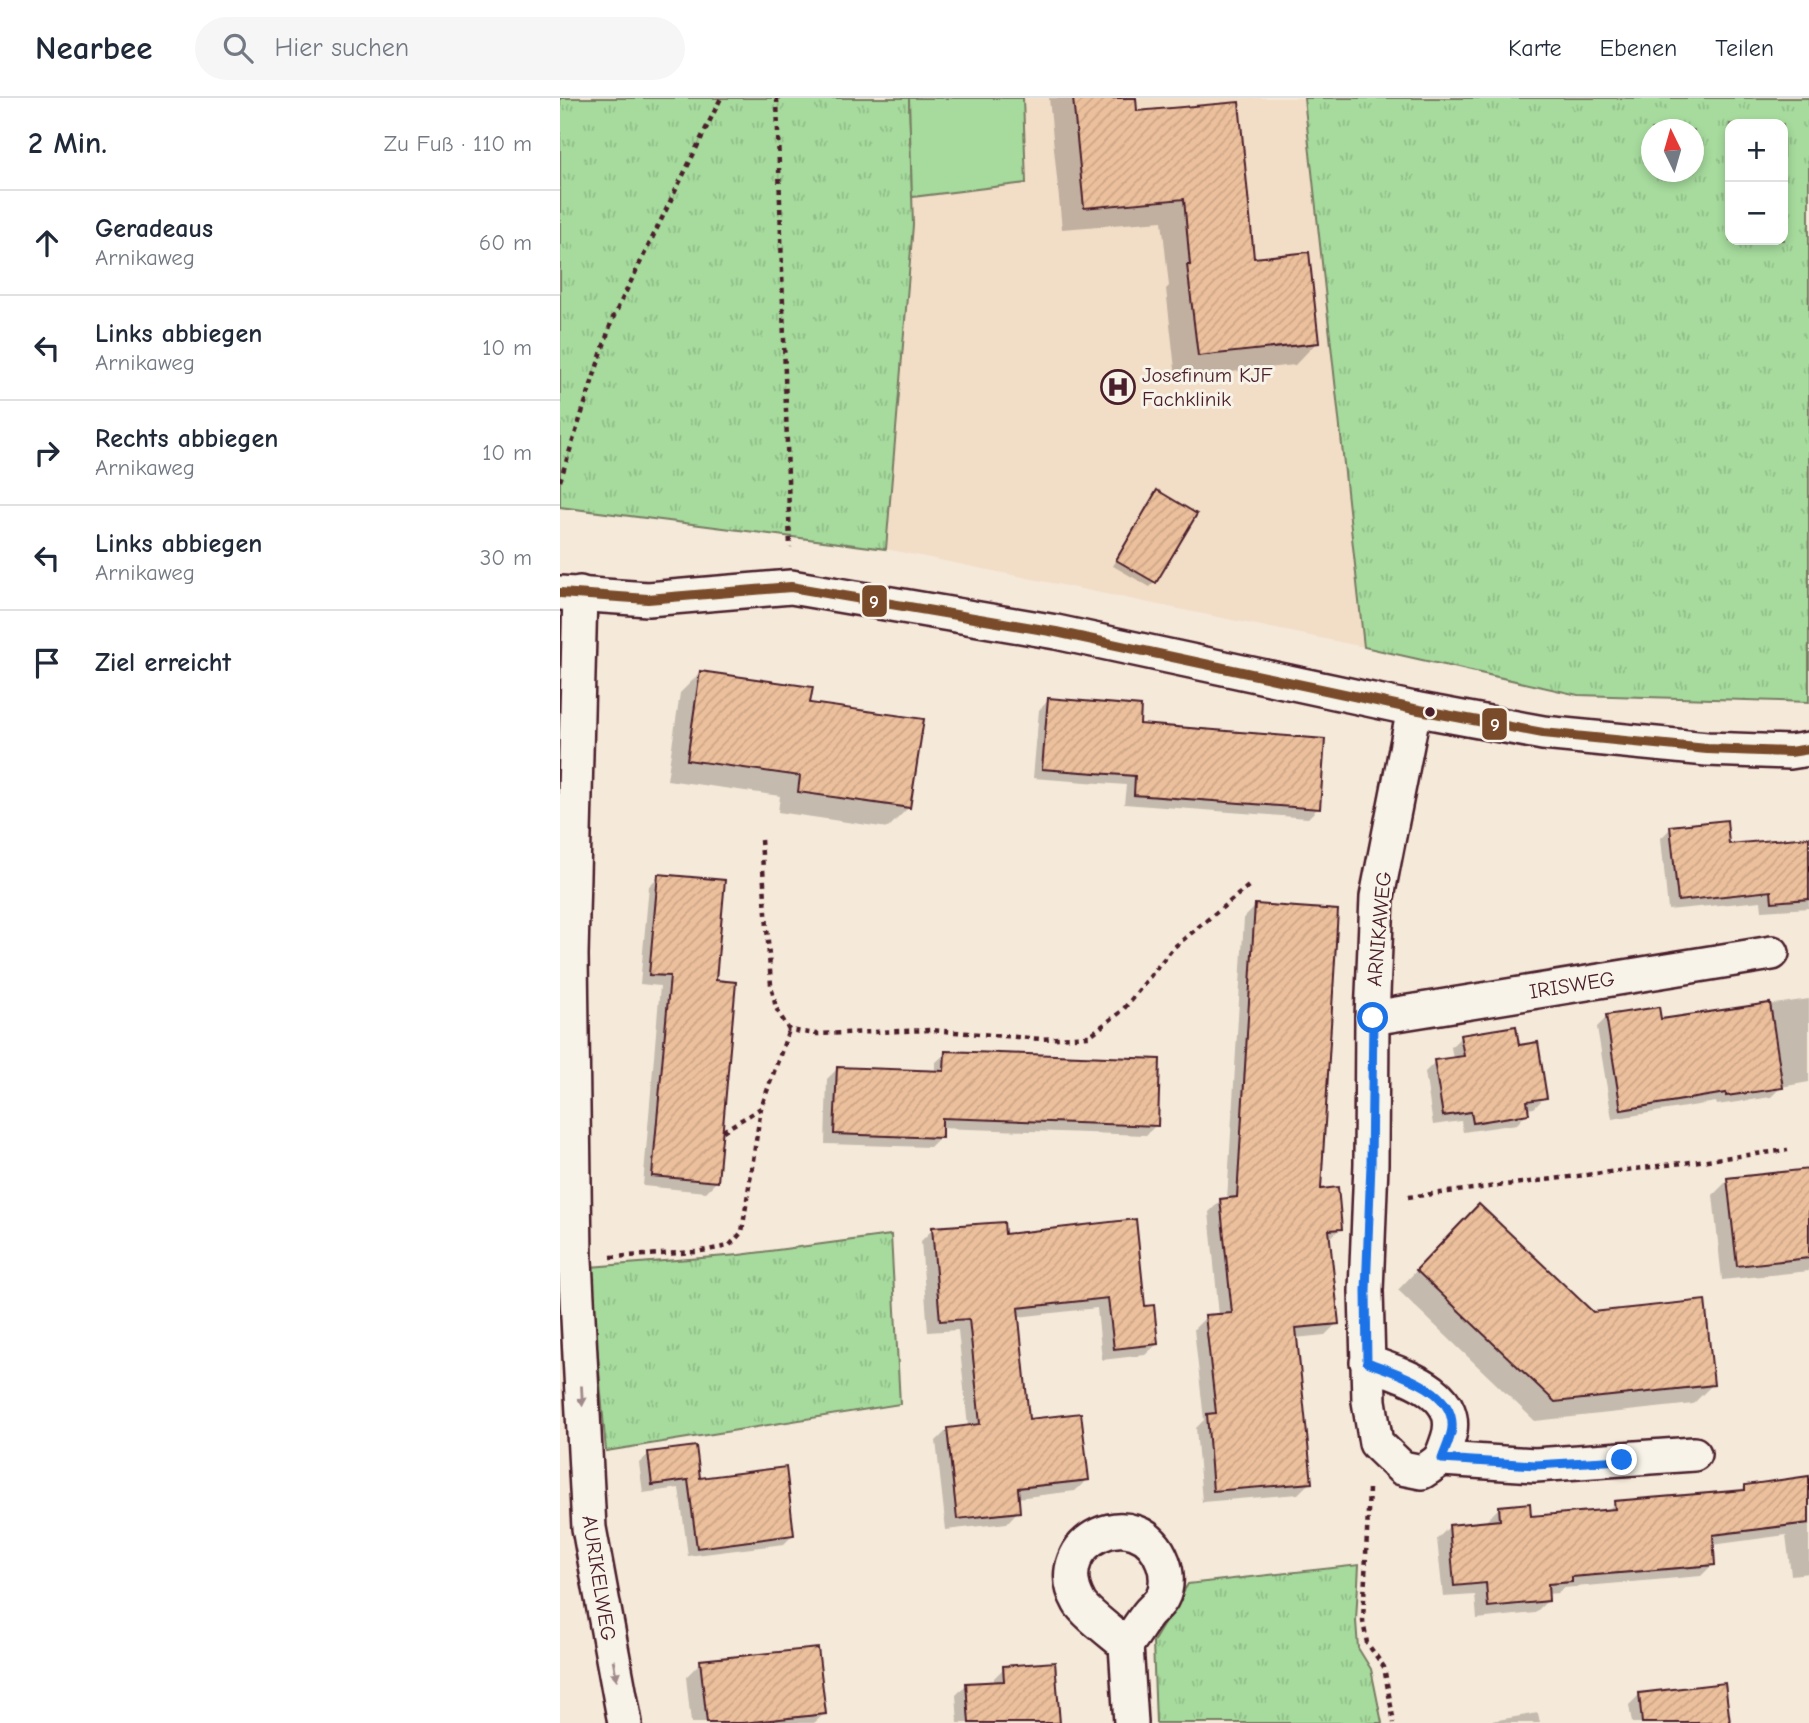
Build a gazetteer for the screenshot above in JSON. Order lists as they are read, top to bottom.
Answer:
{
  "streets": {
    "street": ["ARNIKAWEG", "IRISWEG", "AURIKELWEG"]
  },
  "crossings": [
    ["ARNIKAWEG", "IRISWEG"]
  ],
  "one_way": ["AURIKELWEG"],
  "places": {
    "hospital": ["Josefinum KJF Fachklinik"]
  },
  "lines": ["transit line 9"],
  "north": "top",
  "page": {
    "header": "Nearbee",
    "search": "Hier suchen",
    "nav": ["Karte", "Ebenen", "Teilen"],
    "heading": ["2 Min.", "Zu Fuß · 110 m"],
    "map_buttons": ["+", "−"],
    "list": [
      ["Geradeaus", "Arnikaweg", "60 m"],
      ["Links abbiegen", "Arnikaweg", "10 m"],
      ["Rechts abbiegen", "Arnikaweg", "10 m"],
      ["Links abbiegen", "Arnikaweg", "30 m"],
      "Ziel erreicht"
    ]
  }
}
